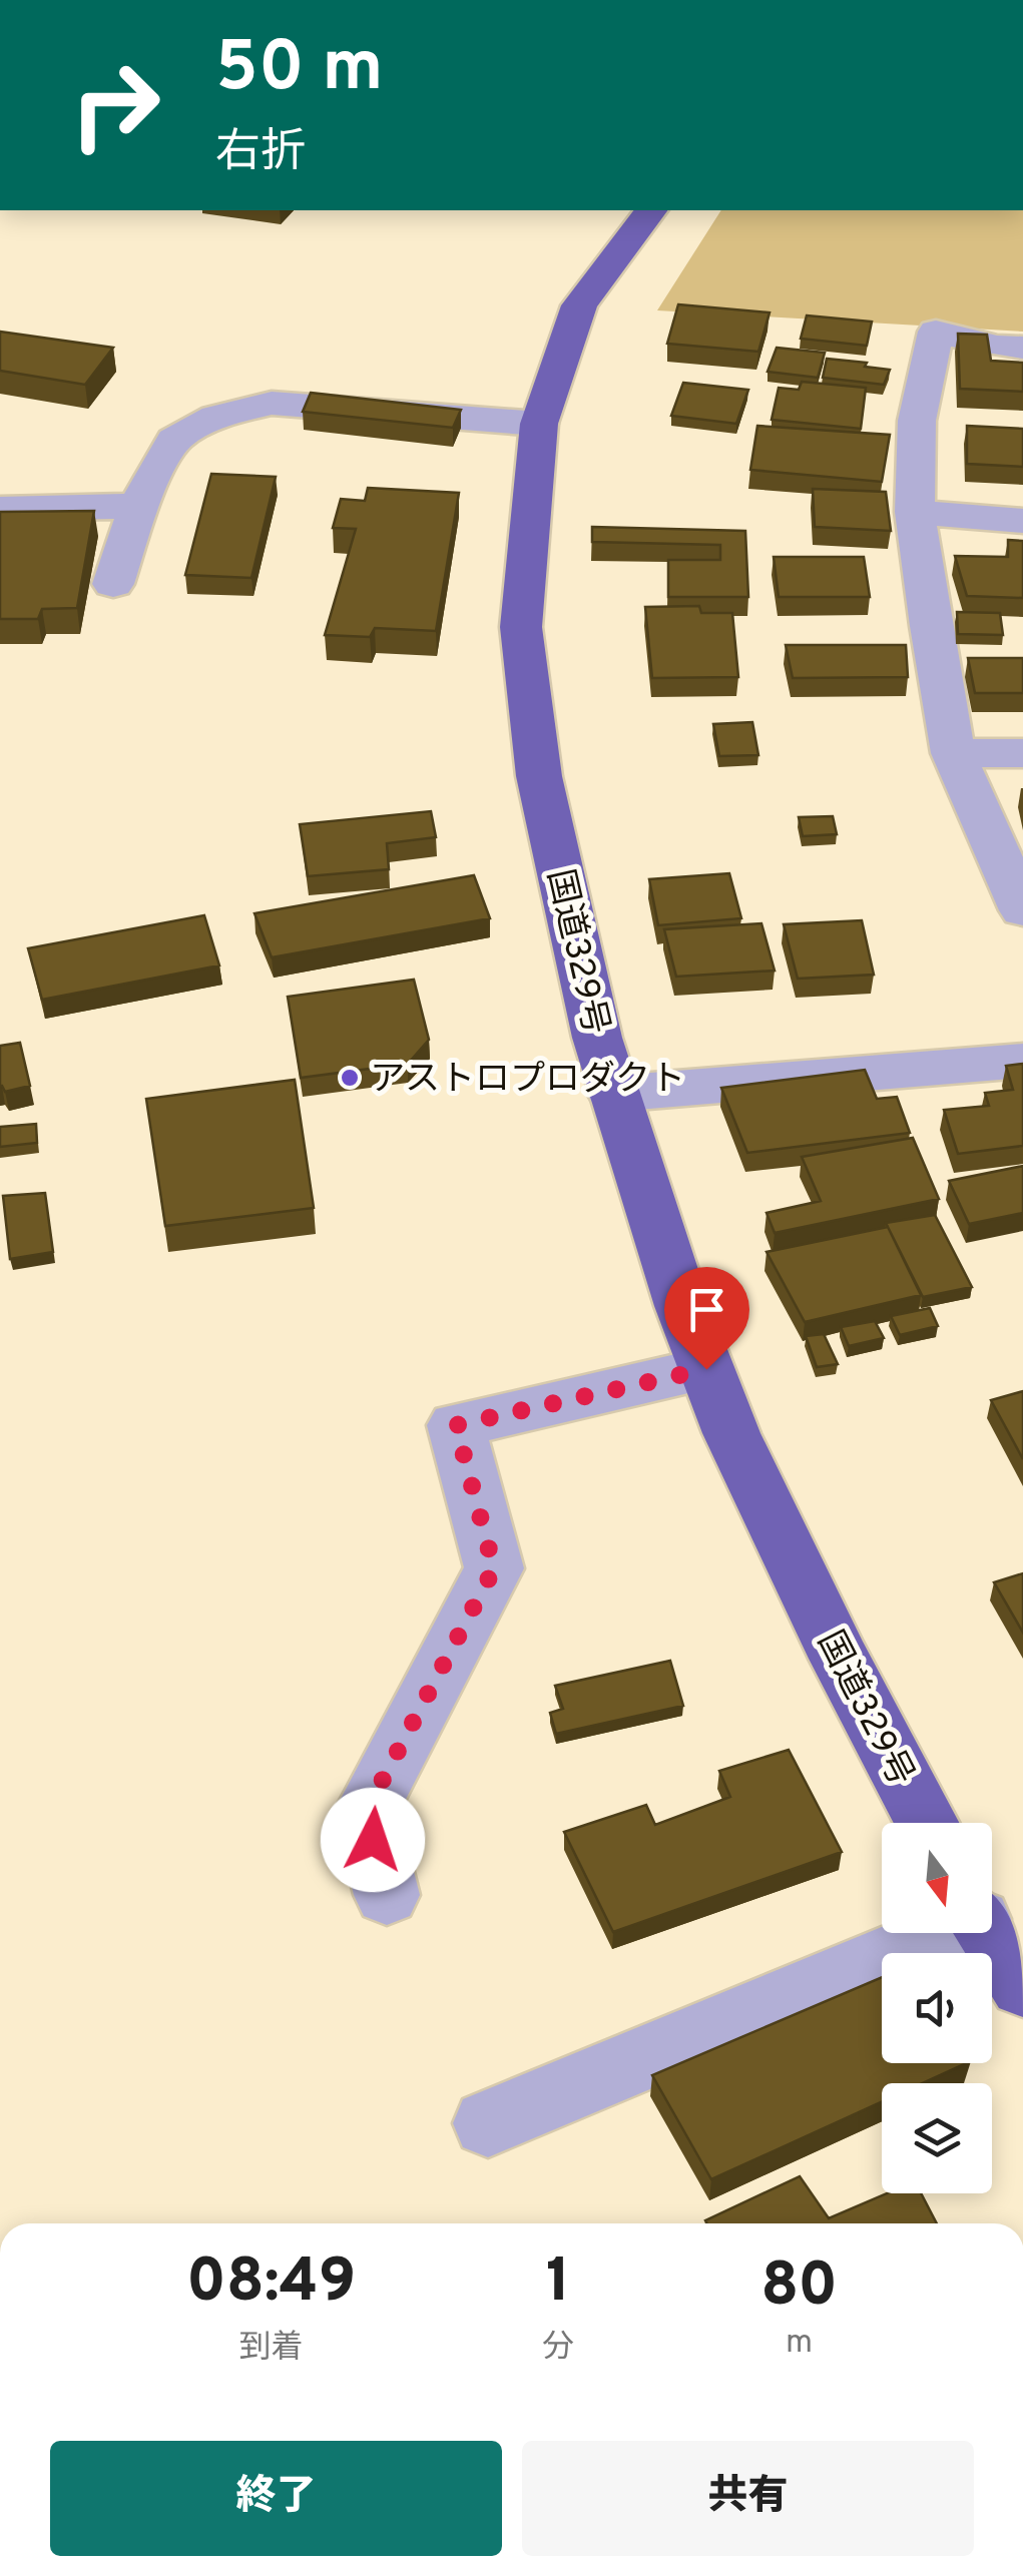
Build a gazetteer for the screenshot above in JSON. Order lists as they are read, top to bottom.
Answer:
{
  "streets": {
    "highway": ["国道329号"]
  },
  "places": ["アストロプロダクト"],
  "north": "bottom",
  "page": {
    "turn": ["50 m", "右折"],
    "eta": [
      "08:49",
      "到着",
      "1",
      "分",
      "80",
      "m"
    ],
    "buttons": ["終了", "共有"]
  }
}
